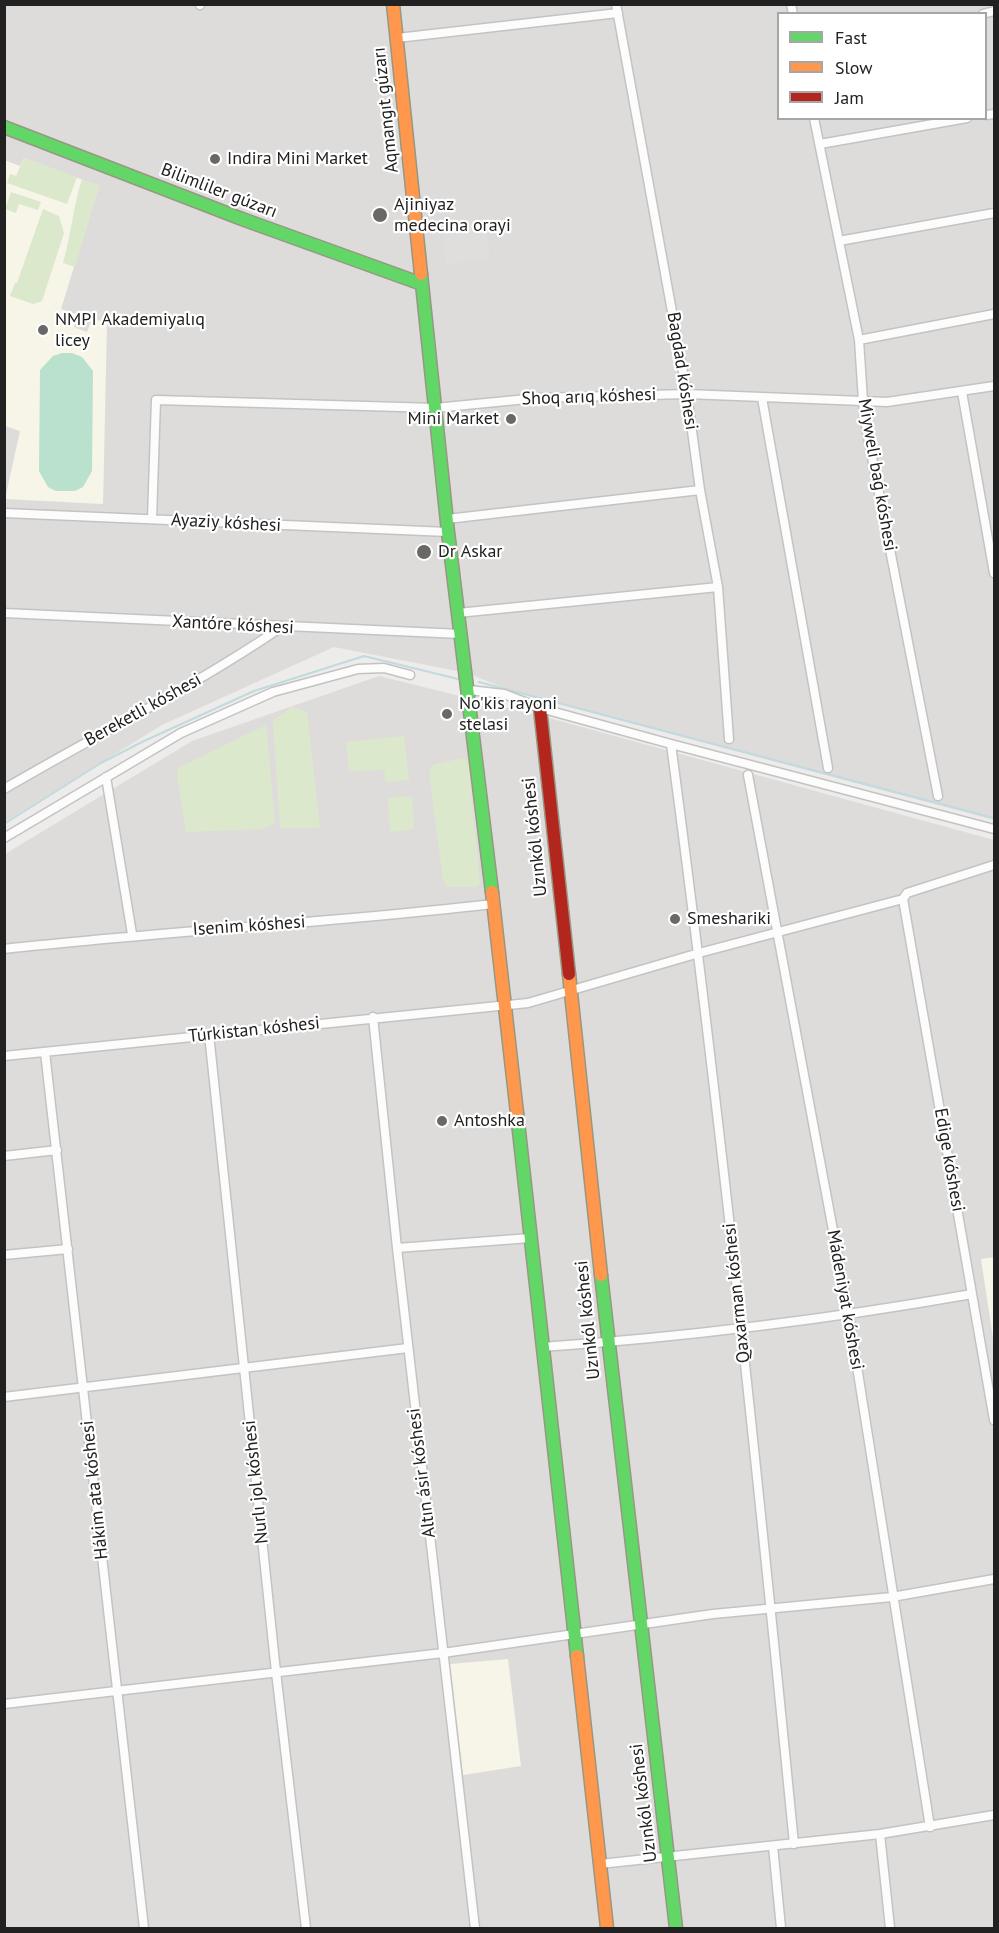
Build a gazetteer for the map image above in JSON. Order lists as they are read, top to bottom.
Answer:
{
  "streets": {
    "main road": ["Aqmangıt gúzarı", "Bilimliler gúzarı", "Uzınkól kóshesi"],
    "street": [
      "Bagdad kóshesi",
      "Shoq arıq kóshesi",
      "Miyweli baǵ kóshesi",
      "Ayaziy kóshesi",
      "Xantóre kóshesi",
      "Bereketli kóshesi",
      "Isenim kóshesi",
      "Túrkistan kóshesi",
      "Edige kóshesi",
      "Qaxarman kóshesi",
      "Mádeniyat kóshesi",
      "Altın ásir kóshesi",
      "Nurlı jol kóshesi",
      "Hákim ata kóshesi"
    ]
  },
  "crossings": [
    ["Aqmangıt gúzarı", "Bilimliler gúzarı"],
    ["Aqmangıt gúzarı", "Shoq arıq kóshesi"],
    ["Aqmangıt gúzarı", "Ayaziy kóshesi"],
    ["Aqmangıt gúzarı", "Xantóre kóshesi"],
    ["Aqmangıt gúzarı", "Isenim kóshesi"],
    ["Aqmangıt gúzarı", "Túrkistan kóshesi"],
    ["Bagdad kóshesi", "Shoq arıq kóshesi"],
    ["Shoq arıq kóshesi", "Miyweli baǵ kóshesi"],
    ["Shoq arıq kóshesi", "Ayaziy kóshesi"],
    ["Xantóre kóshesi", "Bereketli kóshesi"],
    ["Uzınkól kóshesi", "Túrkistan kóshesi"],
    ["Túrkistan kóshesi", "Edige kóshesi"],
    ["Túrkistan kóshesi", "Qaxarman kóshesi"],
    ["Túrkistan kóshesi", "Mádeniyat kóshesi"],
    ["Túrkistan kóshesi", "Altın ásir kóshesi"],
    ["Túrkistan kóshesi", "Nurlı jol kóshesi"],
    ["Túrkistan kóshesi", "Hákim ata kóshesi"]
  ],
  "places": [
    "Indira Mini Market",
    "Ajiniyaz medecina orayi",
    "NMPI Akademiyalıq licey",
    "Mini Market",
    "Dr Askar",
    "No'kis rayoni stelasi",
    "Smeshariki",
    "Antoshka"
  ],
  "legend": ["Fast", "Slow", "Jam"]
}
